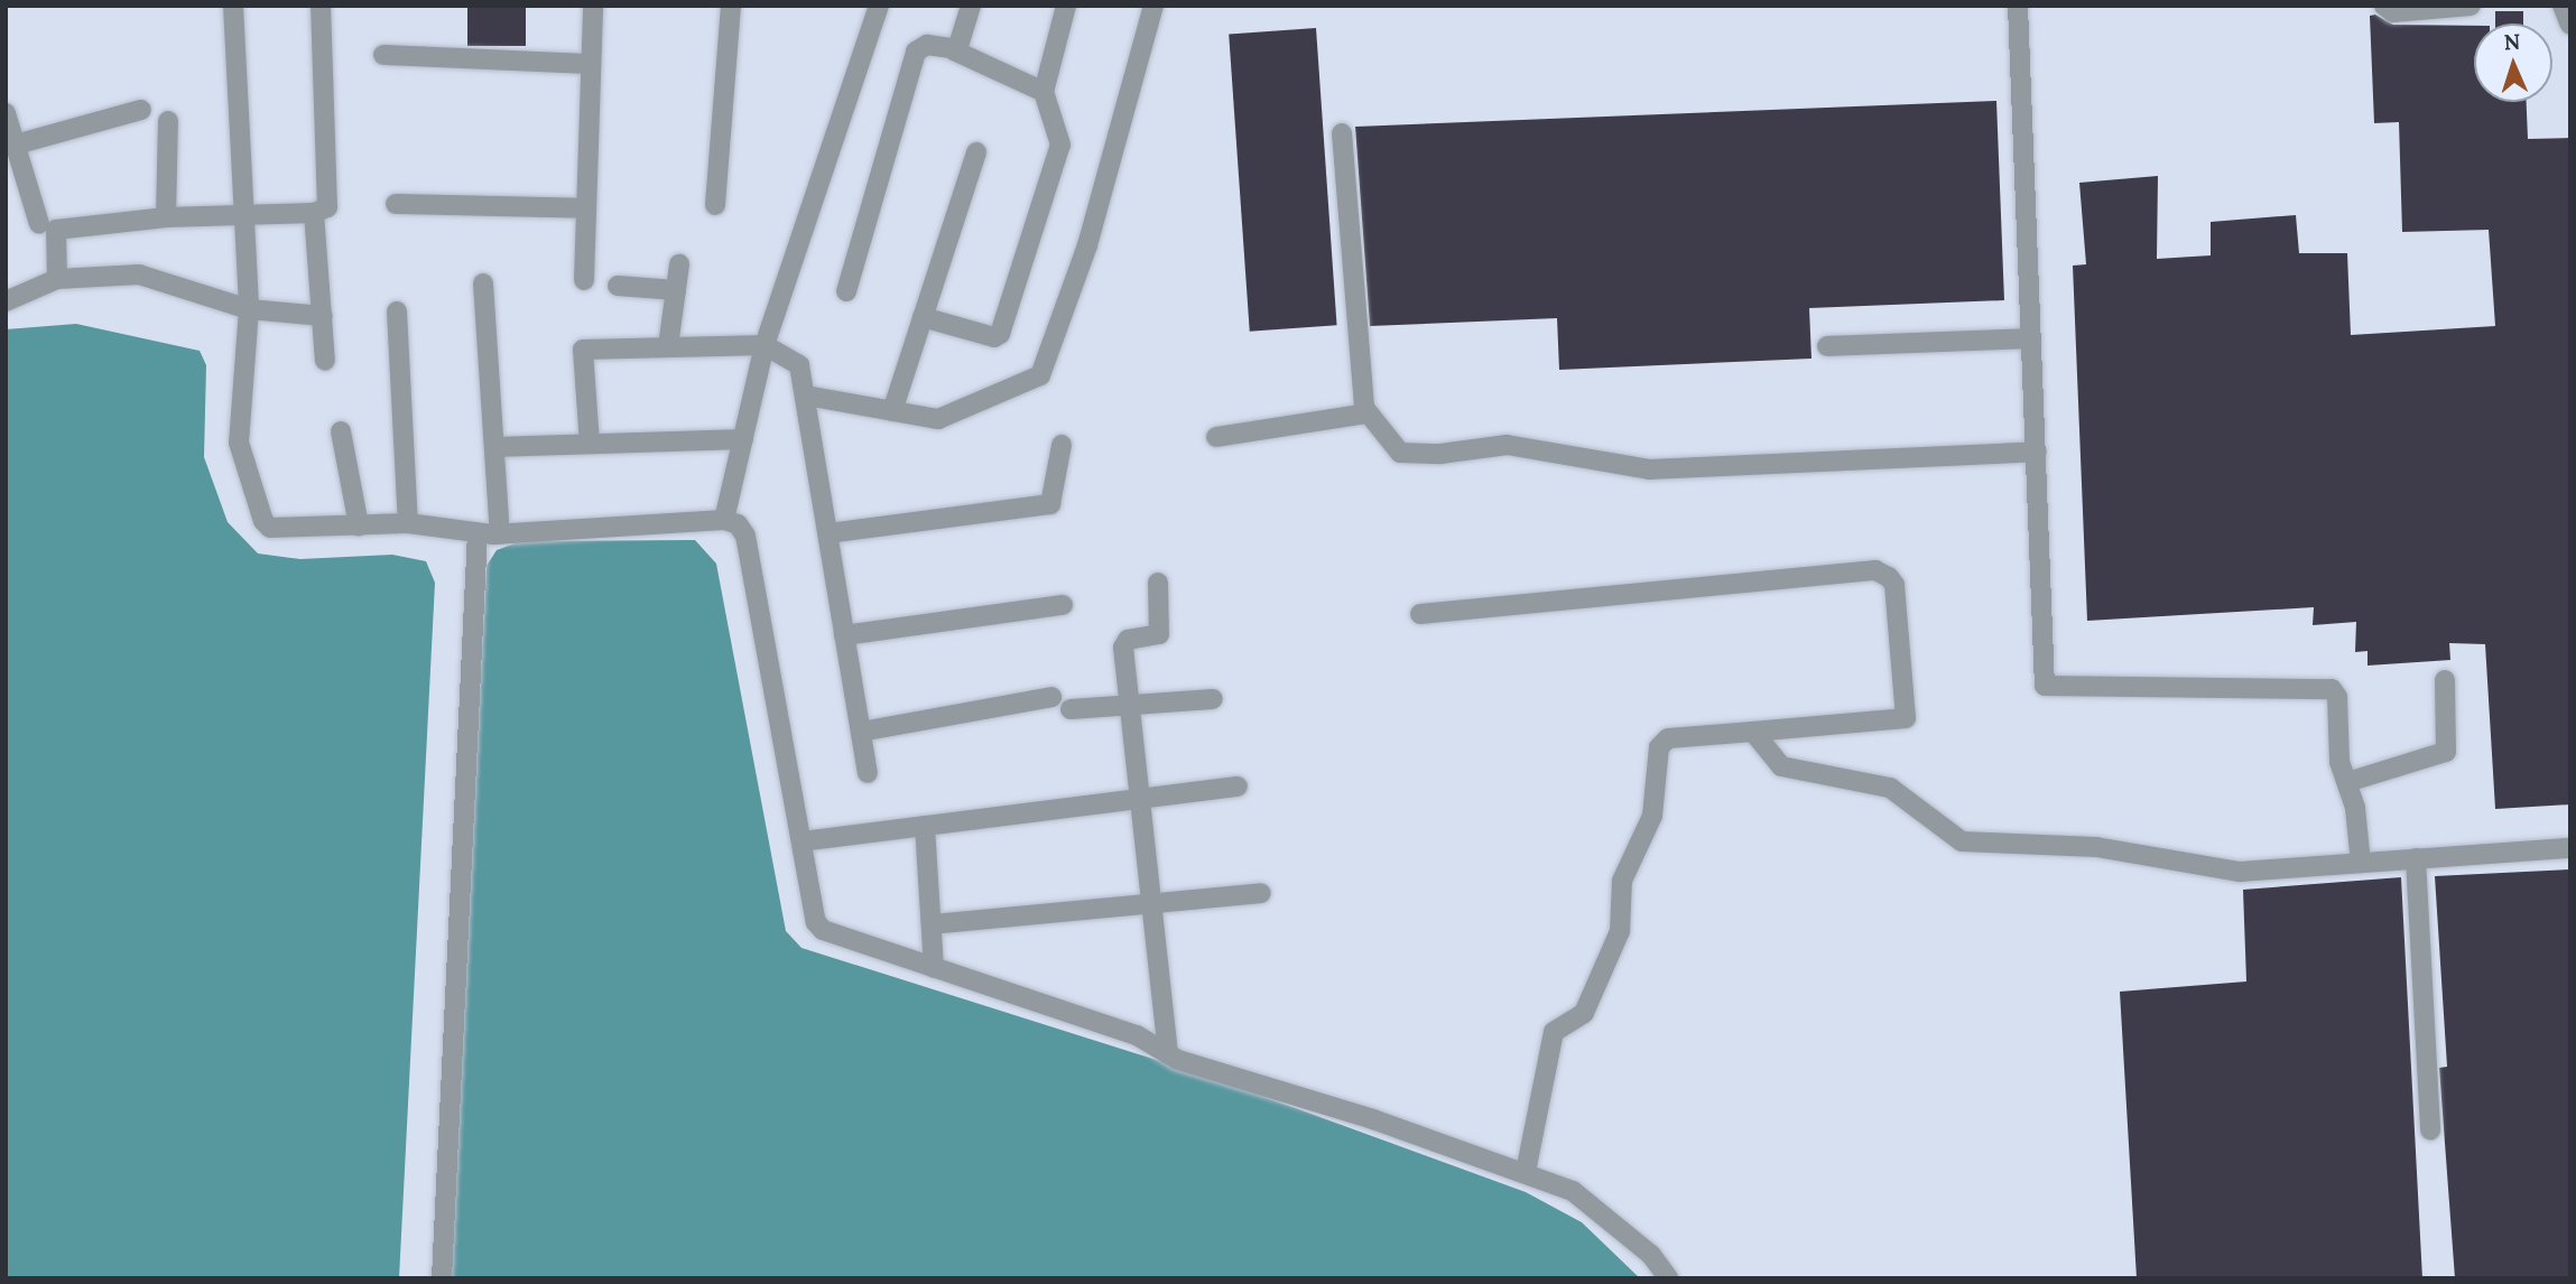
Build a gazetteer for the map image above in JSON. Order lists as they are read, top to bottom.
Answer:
{
  "north": "top"
}
